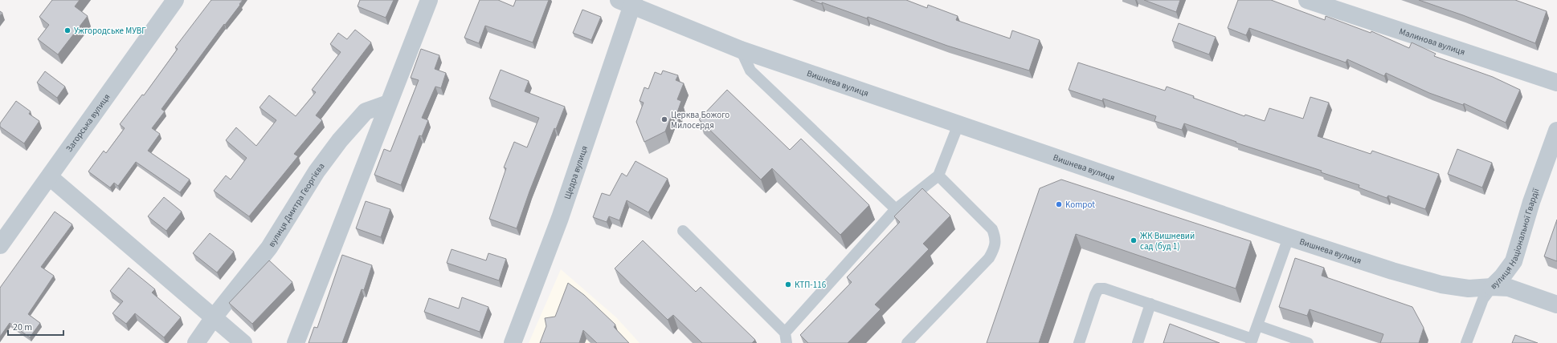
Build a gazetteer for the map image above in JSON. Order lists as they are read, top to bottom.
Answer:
{
  "streets": {
    "street": [
      "Малинова вулиця",
      "Вишнева вулиця",
      "Загорська вулиця",
      "Щедра вулиця",
      "вулиця Дмитра Георгієва",
      "вулиця Національної Гвардії"
    ]
  },
  "crossings": [
    ["Вишнева вулиця", "Щедра вулиця"],
    ["Вишнева вулиця", "вулиця Національної Гвардії"]
  ],
  "places": [
    "Ужгородське МУВГ",
    "Церква Божого Милосердя",
    "Kompot",
    "ЖК Вишневий сад (буд 1)",
    "КТП-116"
  ],
  "scale_bar": "20 m"
}
